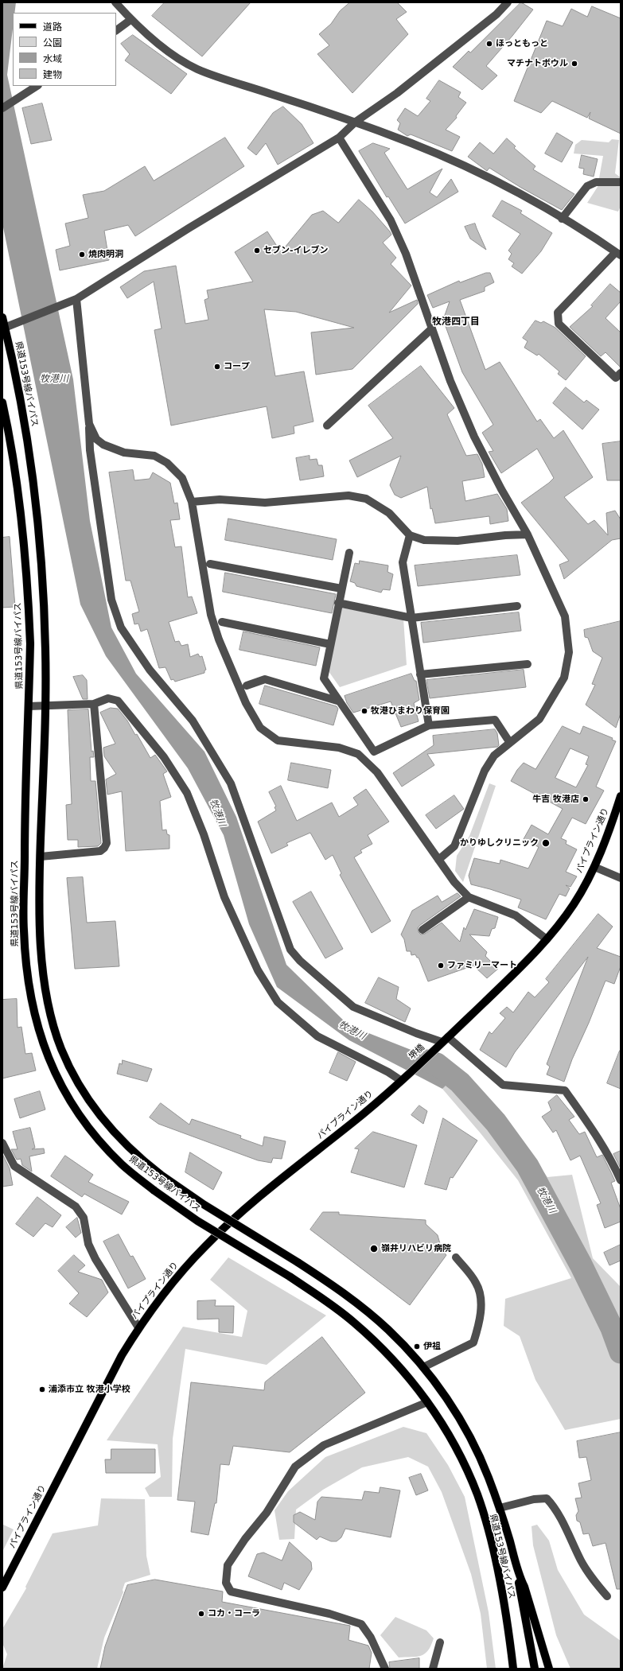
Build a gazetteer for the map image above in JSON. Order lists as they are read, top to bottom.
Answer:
{
  "streets": {
    "main road": ["県道153号線バイパス", "パイプライン通り", "堺橋"]
  },
  "crossings": [
    ["パイプライン通り", "堺橋"]
  ],
  "districts": ["牧港四丁目"],
  "water": ["牧港川"],
  "places": [
    "ほっともっと",
    "マチナトボウル",
    "セブン-イレブン",
    "焼肉明洞",
    "コープ",
    "牧港ひまわり保育園",
    "牛吉 牧港店",
    "かりゆしクリニック",
    "ファミリーマート",
    "嶺井リハビリ病院",
    "伊祖",
    "浦添市立 牧港小学校",
    "コカ・コーラ"
  ],
  "legend": [
    "道路",
    "公園",
    "水域",
    "建物"
  ]
}
